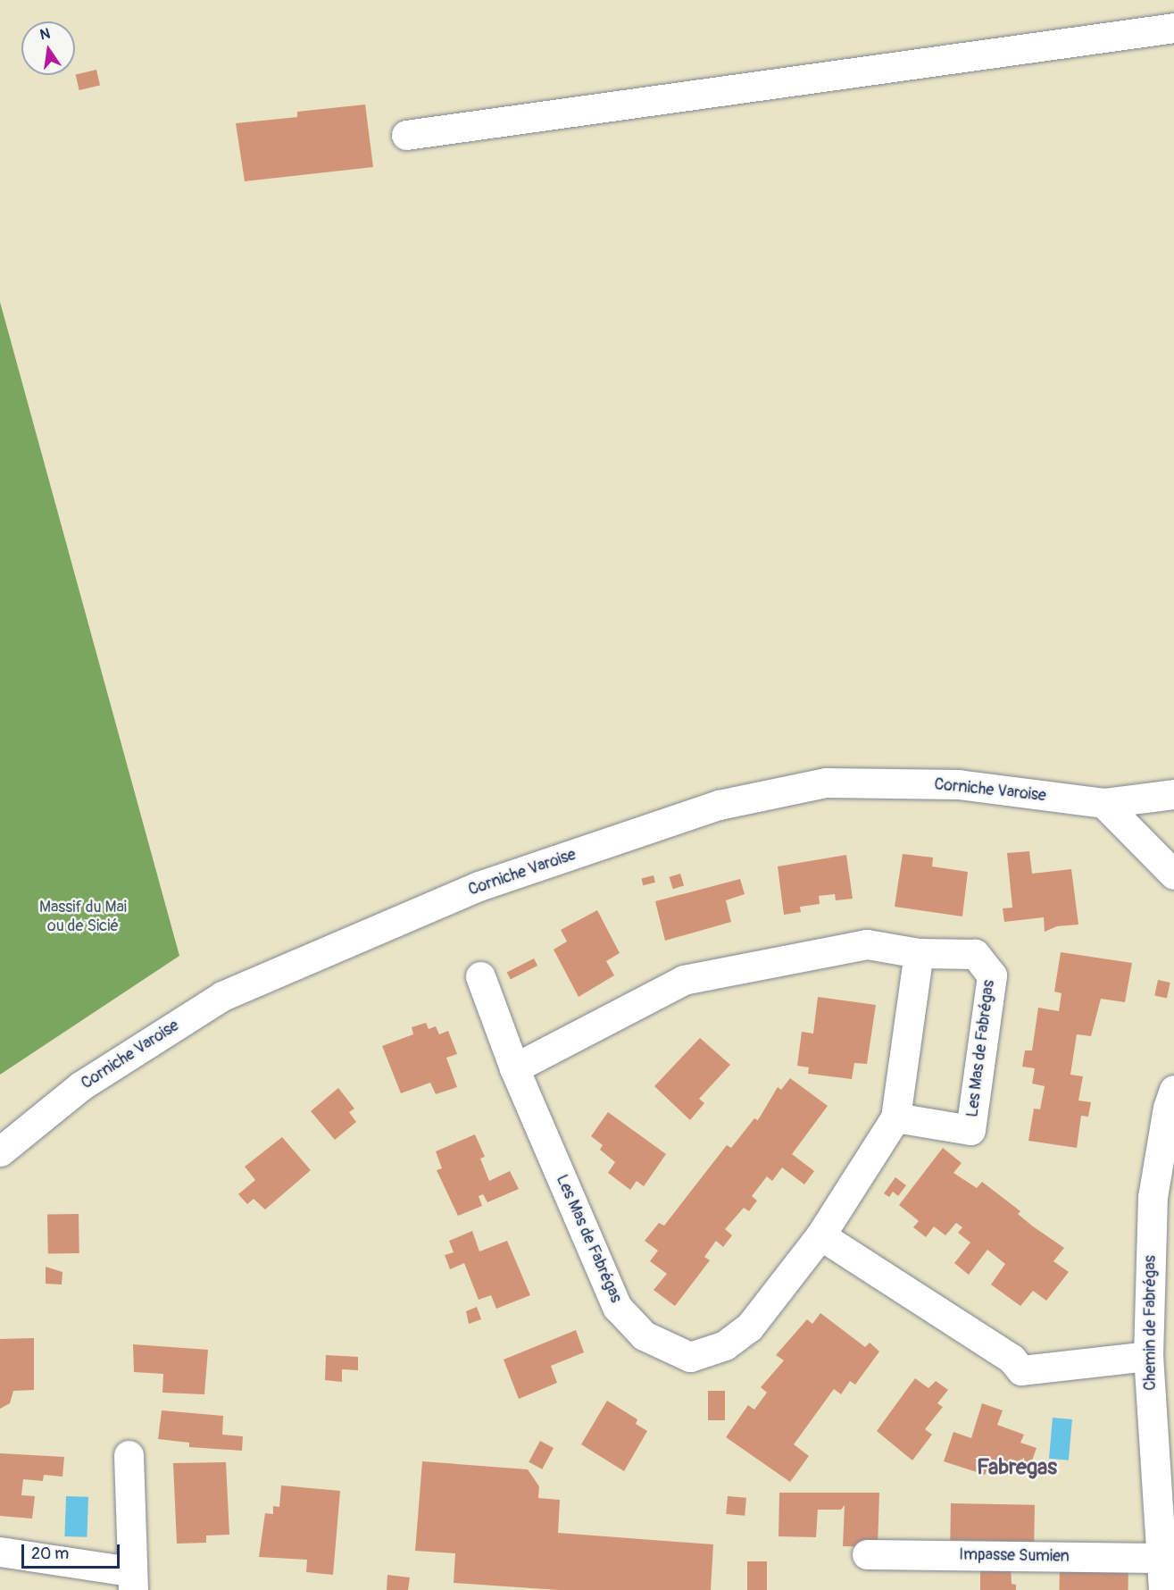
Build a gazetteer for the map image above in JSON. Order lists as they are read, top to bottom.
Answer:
{
  "streets": {
    "street": [
      "Corniche Varoise",
      "Les Mas de Fabrégas",
      "Chemin de Fabrégas",
      "Impasse Sumien"
    ]
  },
  "crossings": [
    ["Chemin de Fabrégas", "Impasse Sumien"]
  ],
  "districts": ["Fabregas"],
  "parks": ["Massif du Mai ou de Sicié"],
  "scale_bar": "20 m",
  "north": "top"
}
